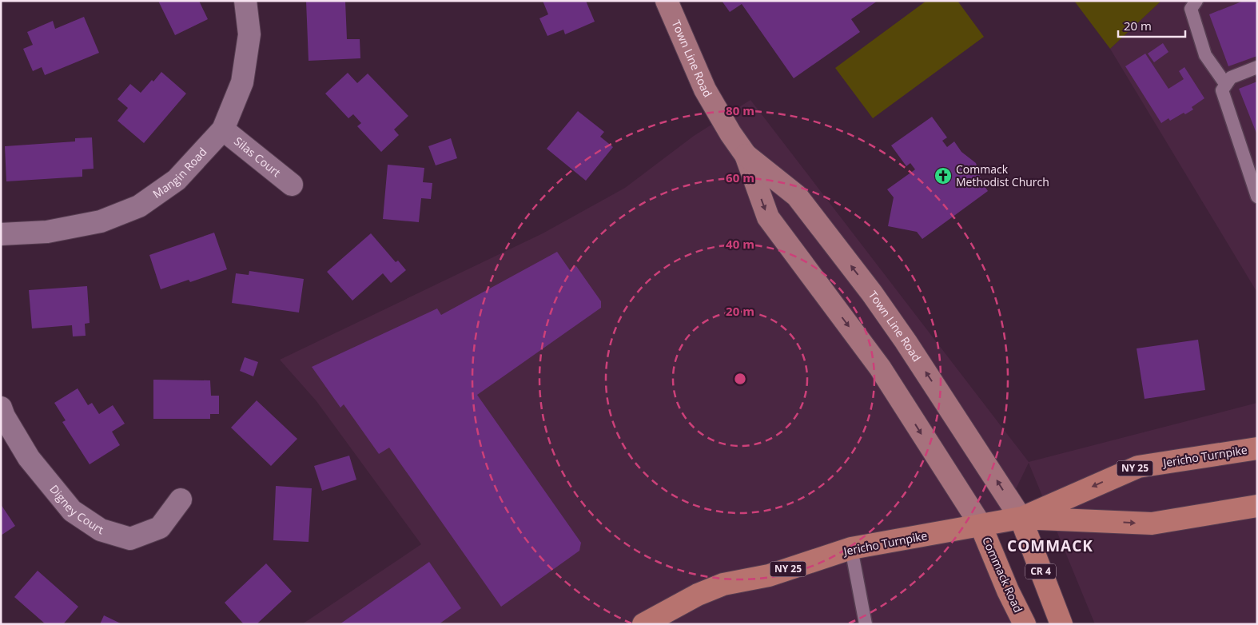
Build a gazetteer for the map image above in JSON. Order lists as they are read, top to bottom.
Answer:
{
  "streets": {
    "main road": [
      "Town Line Road",
      "Jericho Turnpike",
      "NY 25",
      "CR 4",
      "Commack Road"
    ],
    "street": ["Silas Court", "Mangin Road", "Digney Court"]
  },
  "crossings": [
    ["Town Line Road", "Jericho Turnpike"],
    ["Town Line Road", "CR 4"],
    ["Town Line Road", "Commack Road"],
    ["Silas Court", "Mangin Road"],
    ["Jericho Turnpike", "CR 4"],
    ["Jericho Turnpike", "Commack Road"]
  ],
  "districts": ["COMMACK"],
  "places": {
    "church": ["Commack Methodist Church"]
  },
  "scale_bar": "20 m",
  "rings": [
    "80 m",
    "60 m",
    "40 m",
    "20 m"
  ]
}
